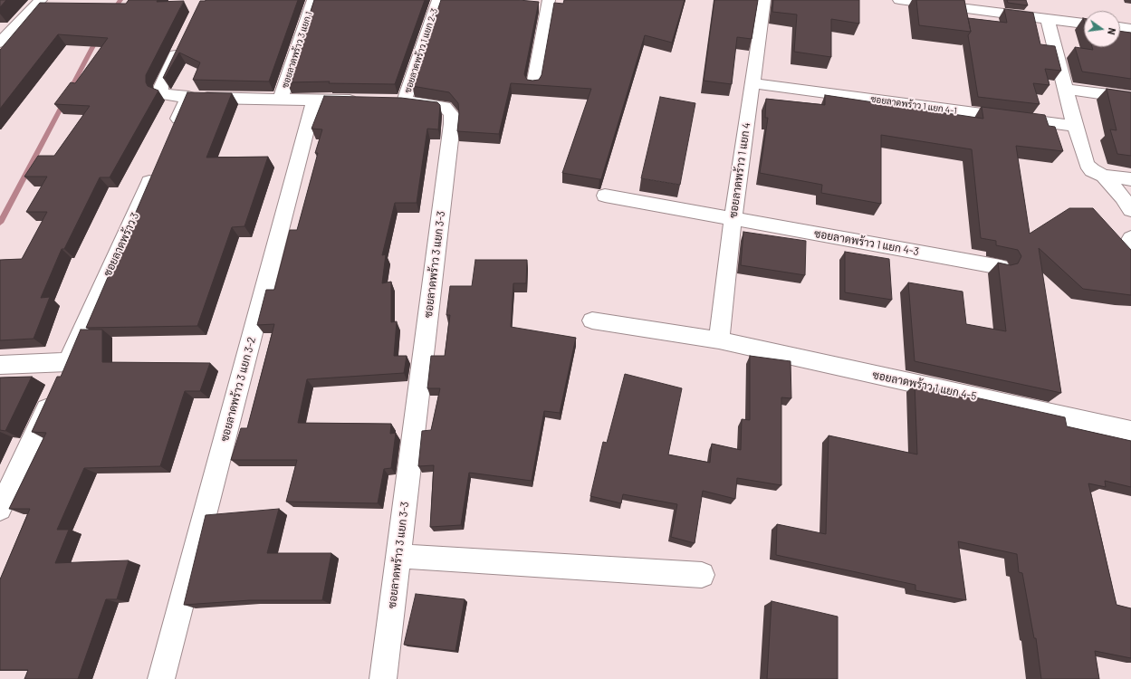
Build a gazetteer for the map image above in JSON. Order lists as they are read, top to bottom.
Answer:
{
  "streets": {
    "street": [
      "ซอยลาดพร้าว 3 แยก 1",
      "ซอยลาดพร้าว 1 แยก 2-3",
      "ซอยลาดพร้าว 1 แยก 4-1",
      "ซอยลาดพร้าว 1 แยก 4",
      "ซอยลาดพร้าว 1 แยก 4-3",
      "ซอยลาดพร้าว 3",
      "ซอยลาดพร้าว 3 แยก 3-3",
      "ซอยลาดพร้าว 1 แยก 4-5",
      "ซอยลาดพร้าว 3 แยก 3-2"
    ]
  },
  "crossings": [
    ["ซอยลาดพร้าว 3 แยก 1", "ซอยลาดพร้าว 3 แยก 3-3"],
    ["ซอยลาดพร้าว 1 แยก 2-3", "ซอยลาดพร้าว 3 แยก 3-3"],
    ["ซอยลาดพร้าว 1 แยก 4-1", "ซอยลาดพร้าว 1 แยก 4"],
    ["ซอยลาดพร้าว 1 แยก 4", "ซอยลาดพร้าว 1 แยก 4-3"],
    ["ซอยลาดพร้าว 1 แยก 4", "ซอยลาดพร้าว 1 แยก 4-5"],
    ["ซอยลาดพร้าว 3 แยก 3-3", "ซอยลาดพร้าว 3 แยก 3-2"]
  ],
  "north": "right"
}
